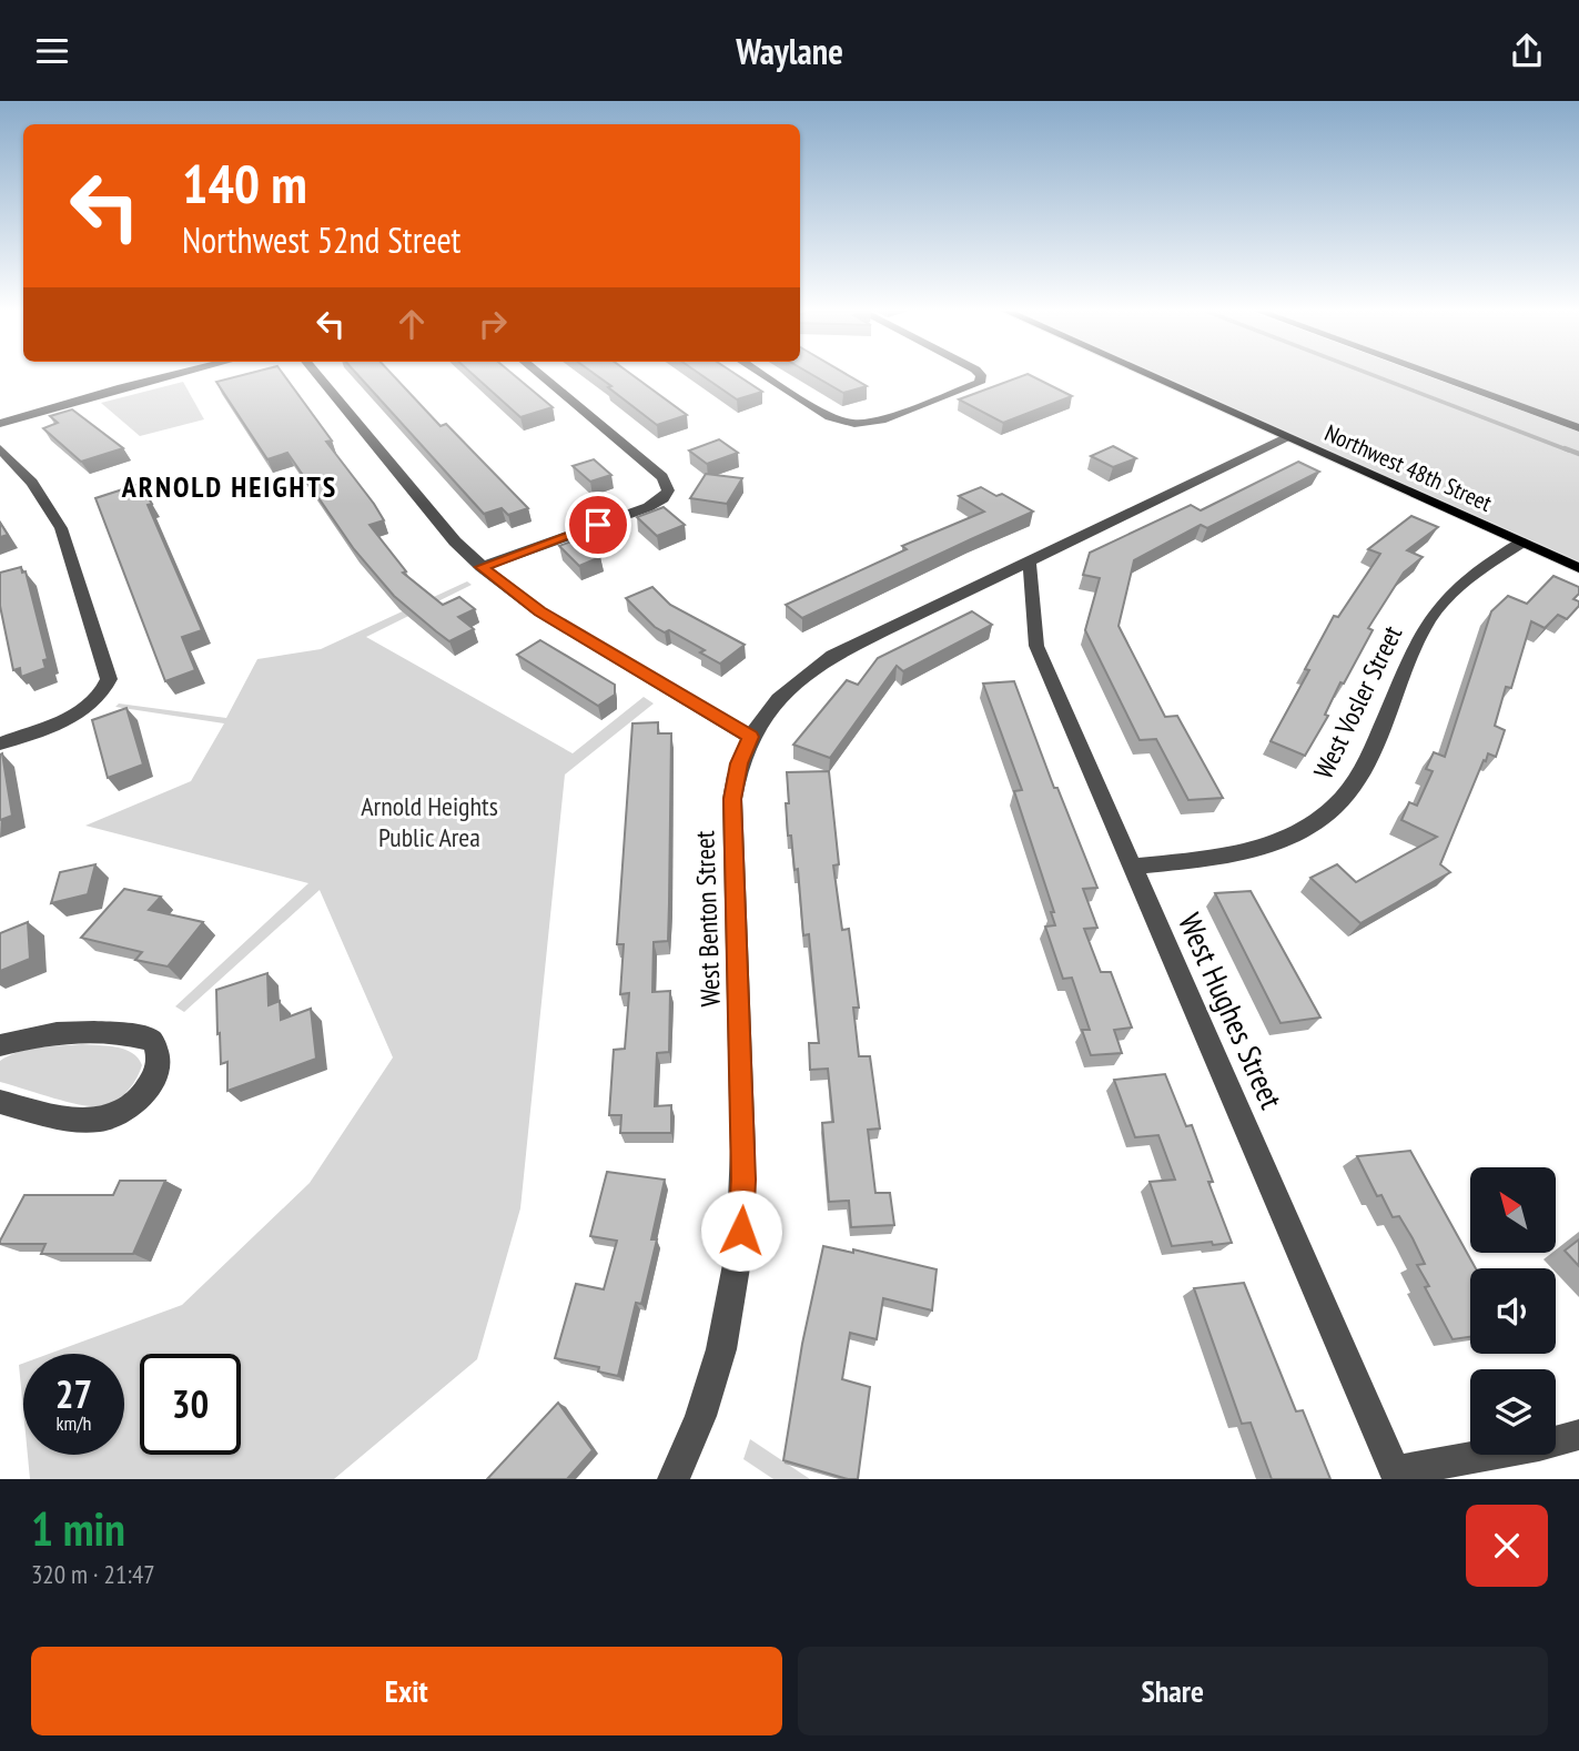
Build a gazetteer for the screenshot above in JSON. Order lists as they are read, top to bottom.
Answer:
{
  "streets": {
    "main road": ["Northwest 48th Street"],
    "street": ["West Vosler Street", "West Benton Street", "West Hughes Street"]
  },
  "crossings": [
    ["Northwest 48th Street", "West Vosler Street"],
    ["Northwest 48th Street", "West Benton Street"],
    ["West Vosler Street", "West Hughes Street"],
    ["West Benton Street", "West Hughes Street"]
  ],
  "districts": ["ARNOLD HEIGHTS"],
  "parks": ["Arnold Heights Public Area"],
  "north": "top left",
  "page": {
    "header": "Waylane",
    "turn": ["140 m", "Northwest 52nd Street"],
    "speed": "27 km/h",
    "limit": "30",
    "heading": ["1 min", "320 m · 21:47"],
    "buttons": ["Exit", "Share"]
  }
}
